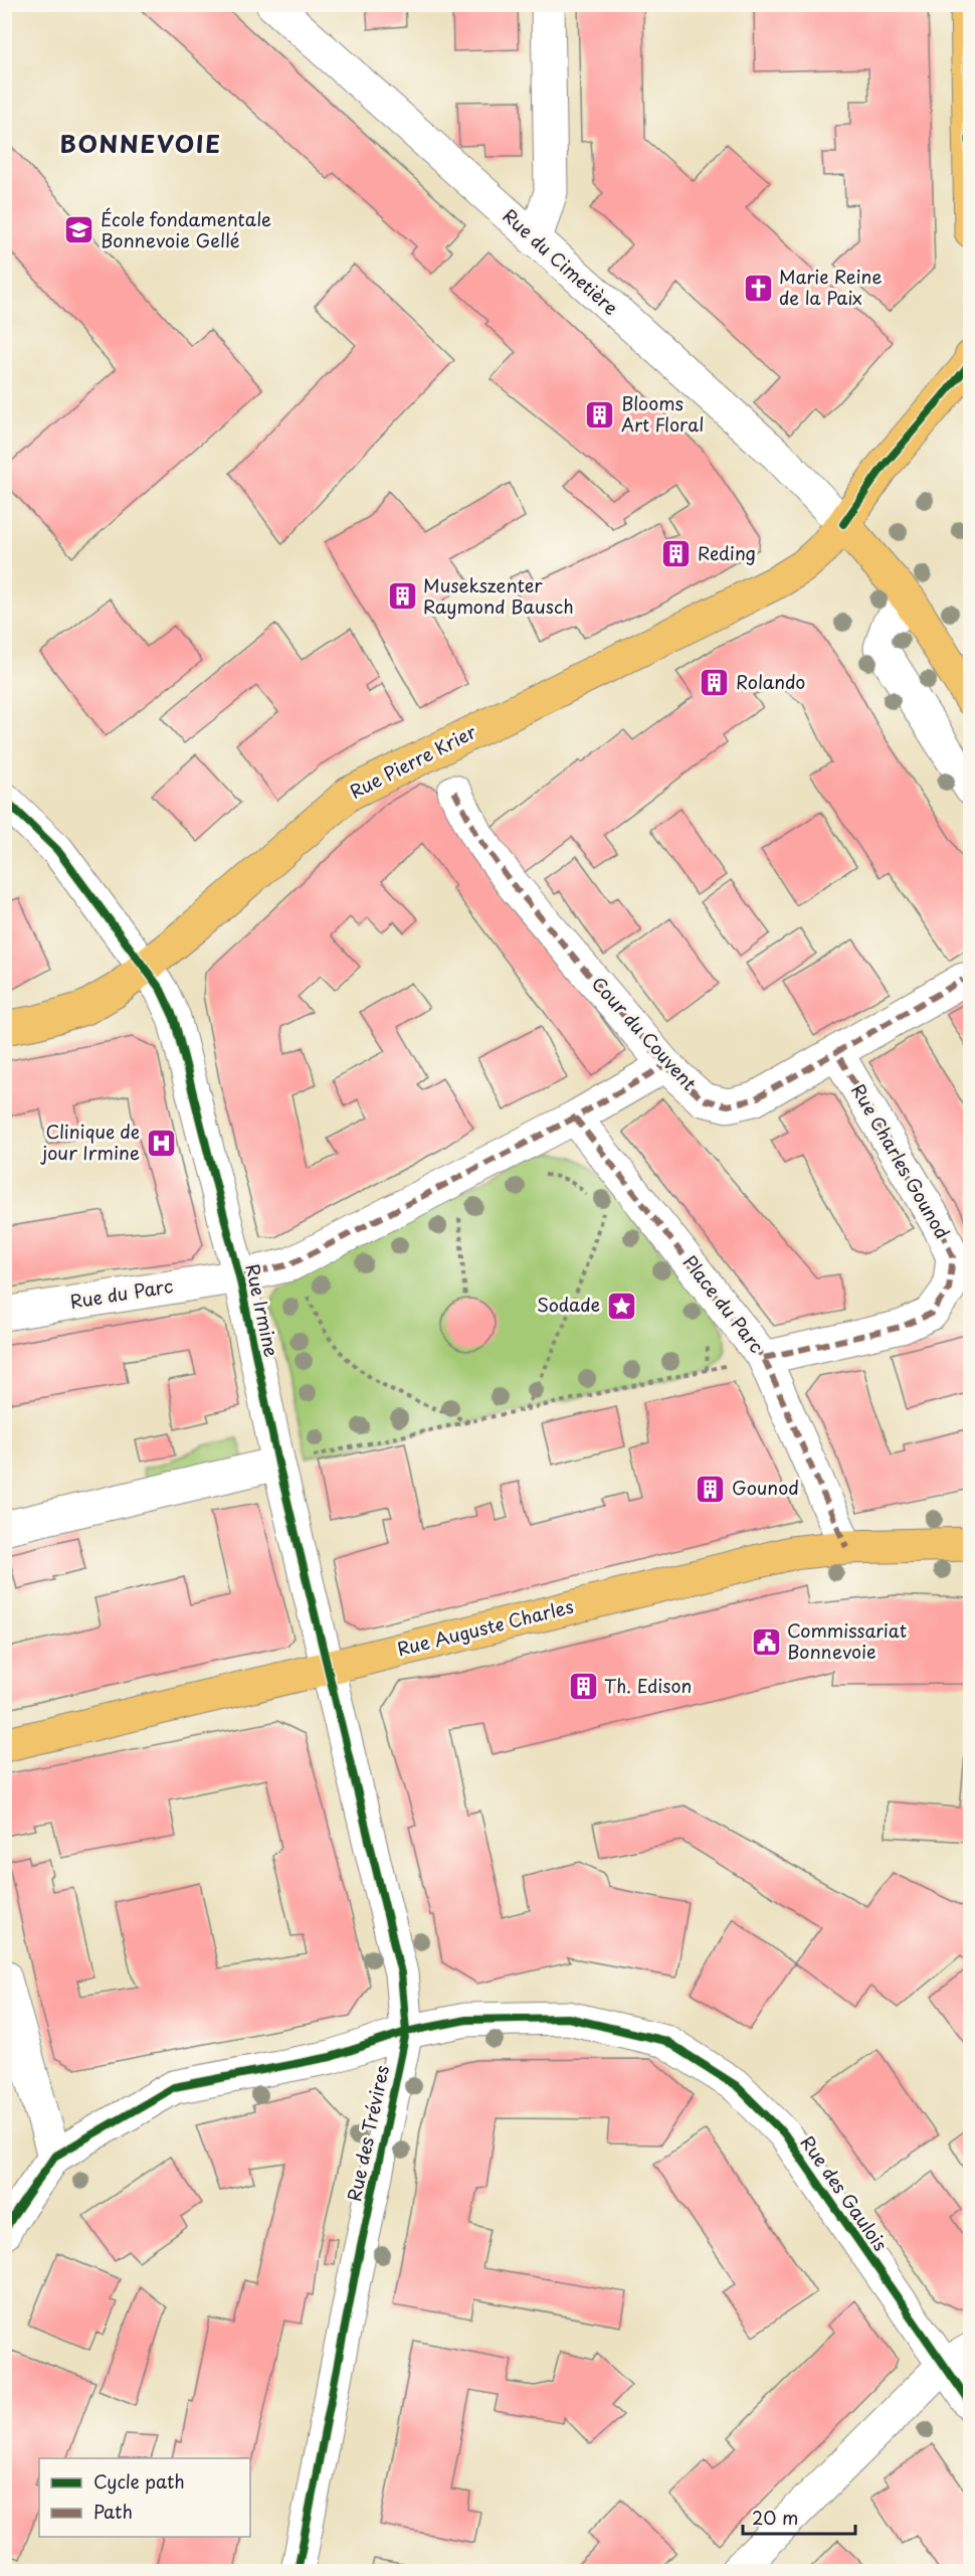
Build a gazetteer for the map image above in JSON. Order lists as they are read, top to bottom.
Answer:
{
  "streets": {
    "main road": ["Rue Pierre Krier", "Rue Auguste Charles"],
    "street": [
      "Rue du Cimetière",
      "Cour du Couvent",
      "Rue Charles Gounod",
      "Rue du Parc",
      "Place du Parc",
      "Rue Irmine",
      "Rue des Trévires",
      "Rue des Gaulois"
    ]
  },
  "crossings": [
    ["Rue du Cimetière", "Rue Pierre Krier"],
    ["Rue Pierre Krier", "Rue Irmine"],
    ["Cour du Couvent", "Rue Charles Gounod"],
    ["Rue Charles Gounod", "Place du Parc"],
    ["Rue du Parc", "Rue Irmine"],
    ["Place du Parc", "Rue Auguste Charles"],
    ["Rue Irmine", "Rue Auguste Charles"],
    ["Rue Irmine", "Rue des Trévires"],
    ["Rue Auguste Charles", "Rue des Trévires"],
    ["Rue des Trévires", "Rue des Gaulois"]
  ],
  "districts": ["BONNEVOIE"],
  "places": {
    "school or university": ["École fondamentale Bonnevoie Gellé"],
    "church": ["Marie Reine de la Paix"],
    "building": [
      "Blooms Art Floral",
      "Reding",
      "Musekszenter Raymond Bausch",
      "Rolando",
      "Gounod",
      "Th. Edison"
    ],
    "hospital": ["Clinique de jour Irmine"],
    "place": ["Sodade"],
    "public building": ["Commissariat Bonnevoie"]
  },
  "legend": ["Cycle path", "Path"],
  "scale_bar": "20 m"
}
